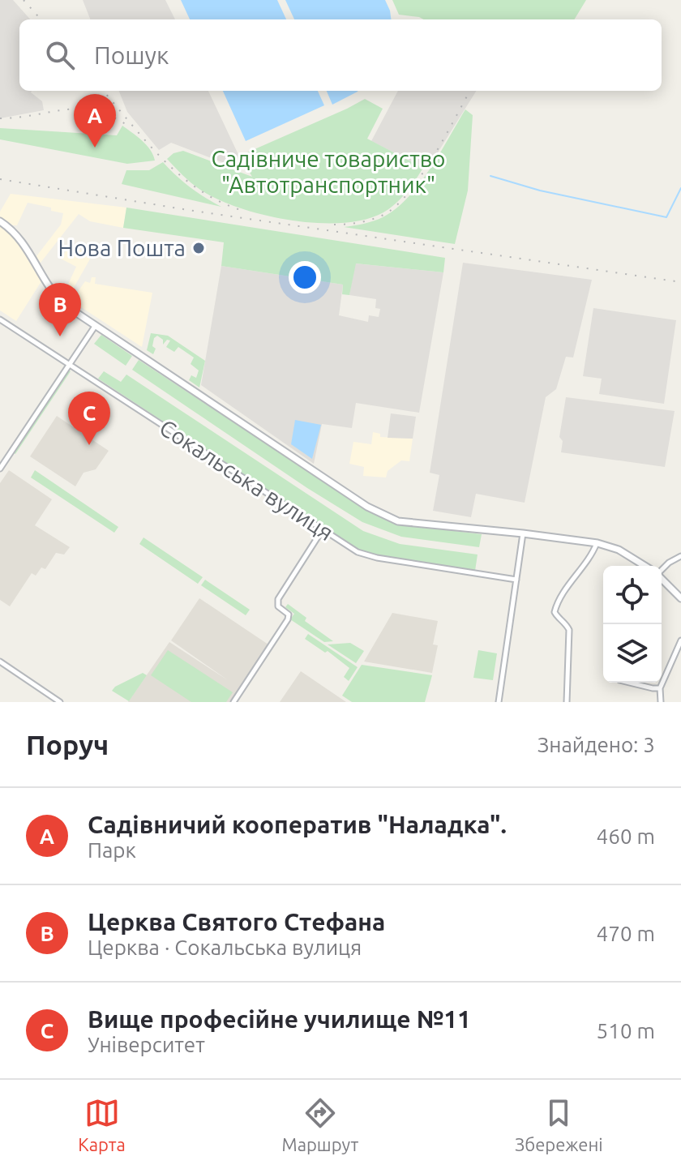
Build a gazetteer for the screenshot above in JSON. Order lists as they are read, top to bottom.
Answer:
{
  "streets": {
    "street": ["Сокальська вулиця"]
  },
  "parks": ["Садівниче товариство \"Автотранспортник\""],
  "places": ["Нова Пошта"],
  "page": {
    "search": "Пошук",
    "pins": ["A", "B", "C"],
    "heading": ["Поруч", "Знайдено: 3"],
    "list": [
      {
        "mark": "A",
        "name": "Садівничий кооператив \"Наладка\".",
        "note": "Парк",
        "value": "460 m"
      },
      {
        "mark": "B",
        "name": "Церква Святого Стефана",
        "note": "Церква · Сокальська вулиця",
        "value": "470 m"
      },
      {
        "mark": "C",
        "name": "Вище професійне училище №11",
        "note": "Університет",
        "value": "510 m"
      }
    ],
    "nav": ["Карта", "Маршрут", "Збережені"]
  }
}
